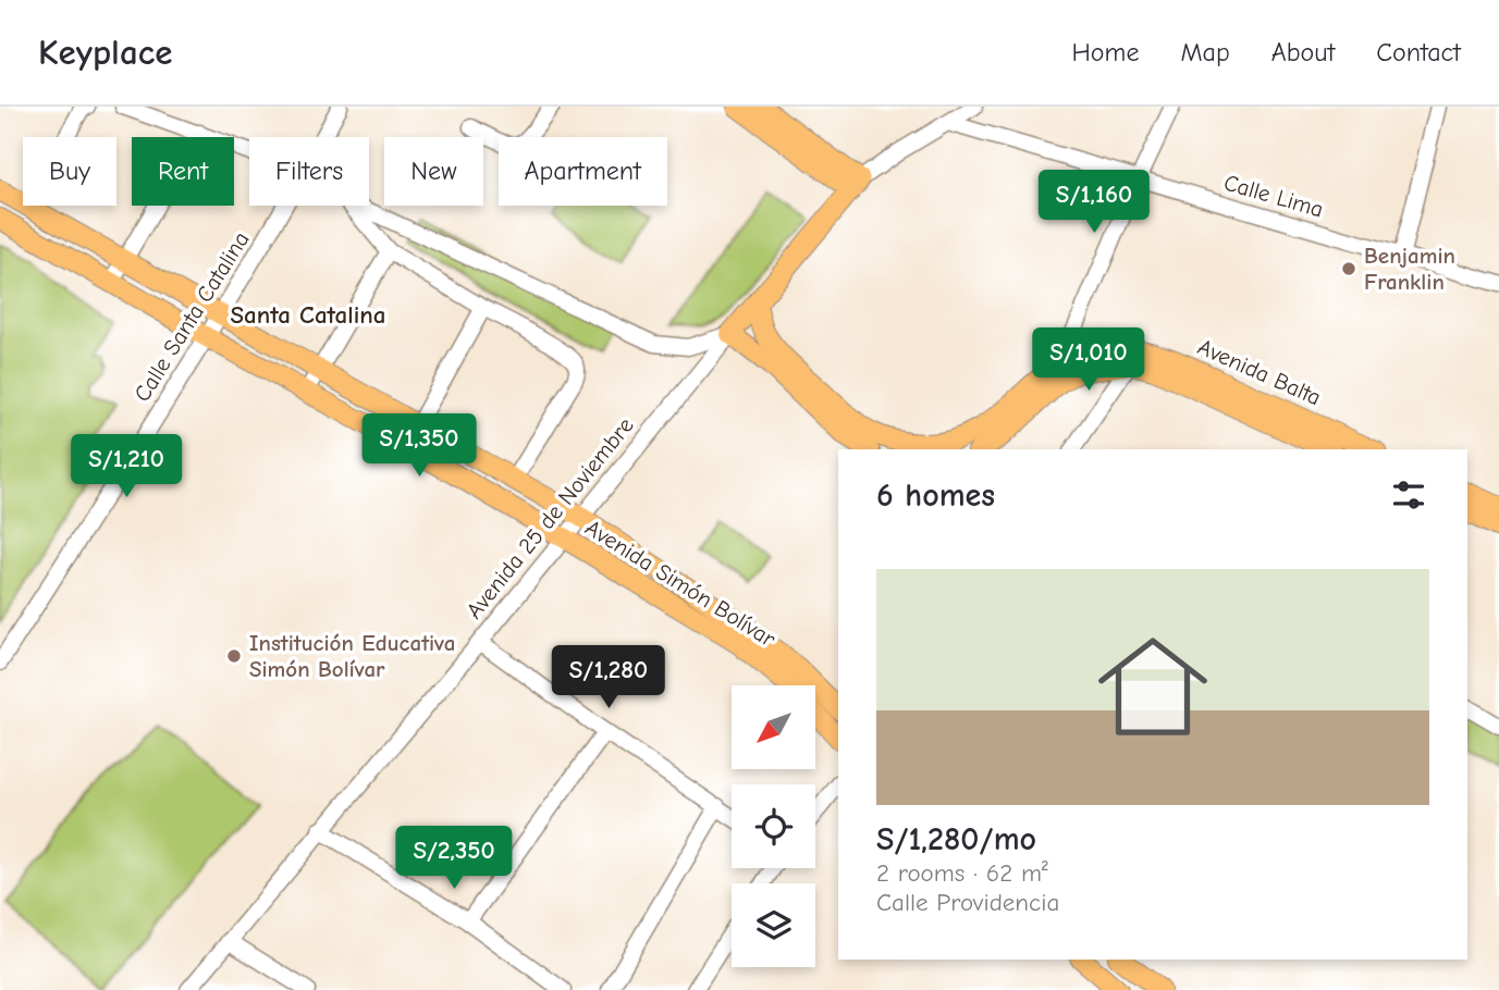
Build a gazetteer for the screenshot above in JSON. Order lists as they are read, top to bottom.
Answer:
{
  "streets": {
    "main road": ["Avenida Balta", "Avenida 25 de Noviembre", "Avenida Simón Bolívar"],
    "street": ["Calle Lima", "Calle Santa Catalina"]
  },
  "crossings": [
    ["Calle Santa Catalina", "Avenida Simón Bolívar"],
    ["Avenida Balta", "Avenida 25 de Noviembre"],
    ["Avenida 25 de Noviembre", "Avenida Simón Bolívar"]
  ],
  "districts": ["Santa Catalina"],
  "places": ["Benjamin Franklin", "Institución Educativa Simón Bolívar"],
  "north": "bottom left",
  "page": {
    "header": "Keyplace",
    "nav": [
      "Home",
      "Map",
      "About",
      "Contact"
    ],
    "chip": [
      "Buy",
      "Rent",
      "Filters",
      "New",
      "Apartment"
    ],
    "price": [
      "S/1,160",
      "S/1,010",
      "S/1,350",
      "S/1,210",
      "S/1,280",
      "S/2,350"
    ],
    "heading": "6 homes",
    "list": [
      {
        "name": "S/1,280/mo",
        "note": "2 rooms · 62 m² · Calle Providencia"
      }
    ]
  }
}
